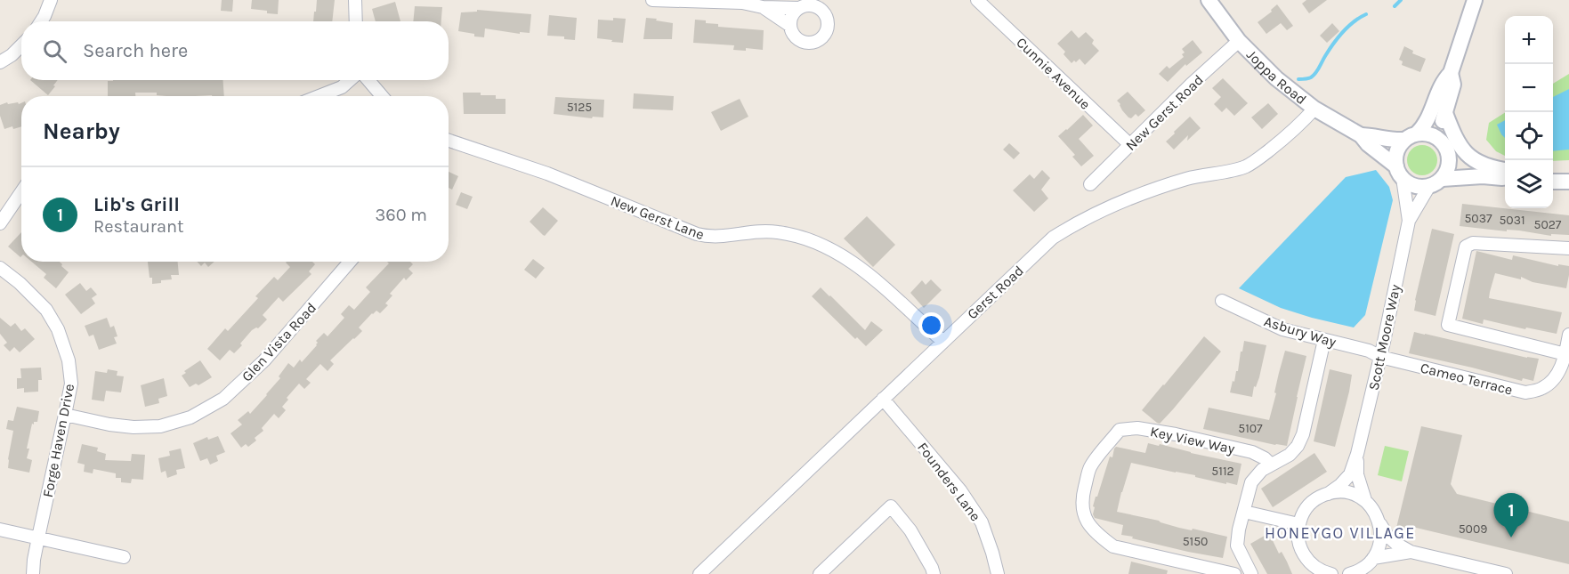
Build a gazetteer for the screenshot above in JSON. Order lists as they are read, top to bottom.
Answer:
{
  "streets": {
    "street": [
      "Cunnie Avenue",
      "Joppa Road",
      "New Gerst Road",
      "New Gerst Lane",
      "Gerst Road",
      "Asbury Way",
      "Scott Moore Way",
      "Glen Vista Road",
      "Cameo Terrace",
      "Key View Way",
      "Forge Haven Drive",
      "Founders Lane"
    ]
  },
  "crossings": [
    ["Cunnie Avenue", "New Gerst Road"],
    ["Joppa Road", "New Gerst Road"],
    ["Joppa Road", "Gerst Road"],
    ["Joppa Road", "Scott Moore Way"],
    ["New Gerst Lane", "Gerst Road"],
    ["Gerst Road", "Founders Lane"],
    ["Asbury Way", "Scott Moore Way"],
    ["Asbury Way", "Cameo Terrace"],
    ["Scott Moore Way", "Cameo Terrace"],
    ["Glen Vista Road", "Forge Haven Drive"]
  ],
  "districts": ["HONEYGO VILLAGE"],
  "house_numbers": [
    "5125",
    "5037",
    "5031",
    "5027",
    "5107",
    "5112",
    "5009",
    "5150"
  ],
  "page": {
    "map_buttons": ["+", "−"],
    "search": "Search here",
    "heading": "Nearby",
    "list": [
      {
        "mark": "1",
        "name": "Lib's Grill",
        "note": "Restaurant",
        "value": "360 m"
      }
    ],
    "pins": "1"
  }
}
